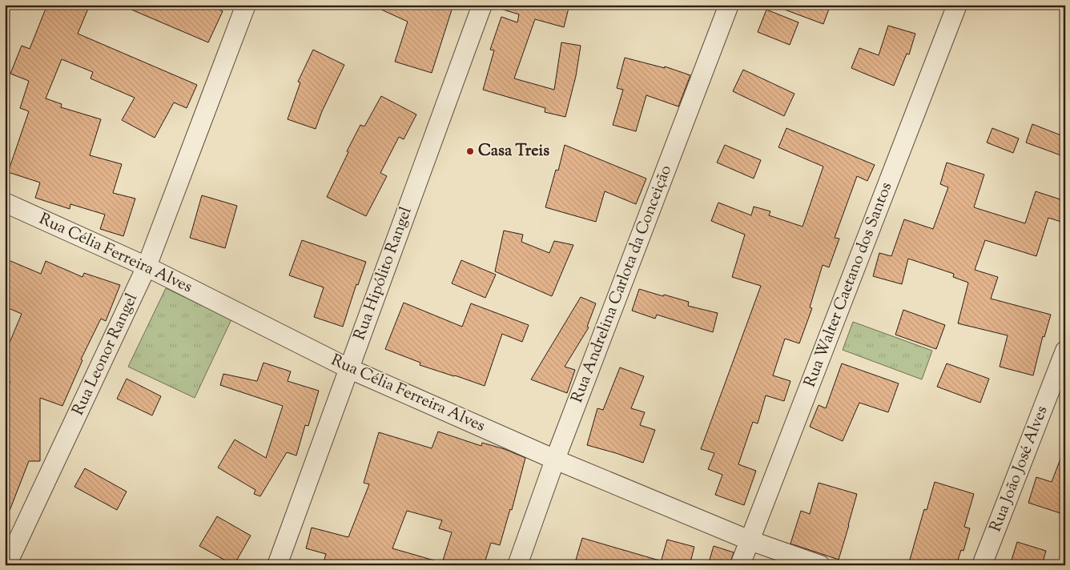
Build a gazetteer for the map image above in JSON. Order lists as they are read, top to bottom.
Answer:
{
  "streets": {
    "street": [
      "Rua Célia Ferreira Alves",
      "Rua Hipólito Rangel",
      "Rua Andrelina Carlota da Conceição",
      "Rua Walter Caetano dos Santos",
      "Rua Leonor Rangel",
      "Rua João José Alves"
    ]
  },
  "crossings": [
    ["Rua Célia Ferreira Alves", "Rua Hipólito Rangel"],
    ["Rua Célia Ferreira Alves", "Rua Andrelina Carlota da Conceição"],
    ["Rua Célia Ferreira Alves", "Rua Walter Caetano dos Santos"],
    ["Rua Célia Ferreira Alves", "Rua Leonor Rangel"]
  ],
  "places": ["Casa Treis"]
}
